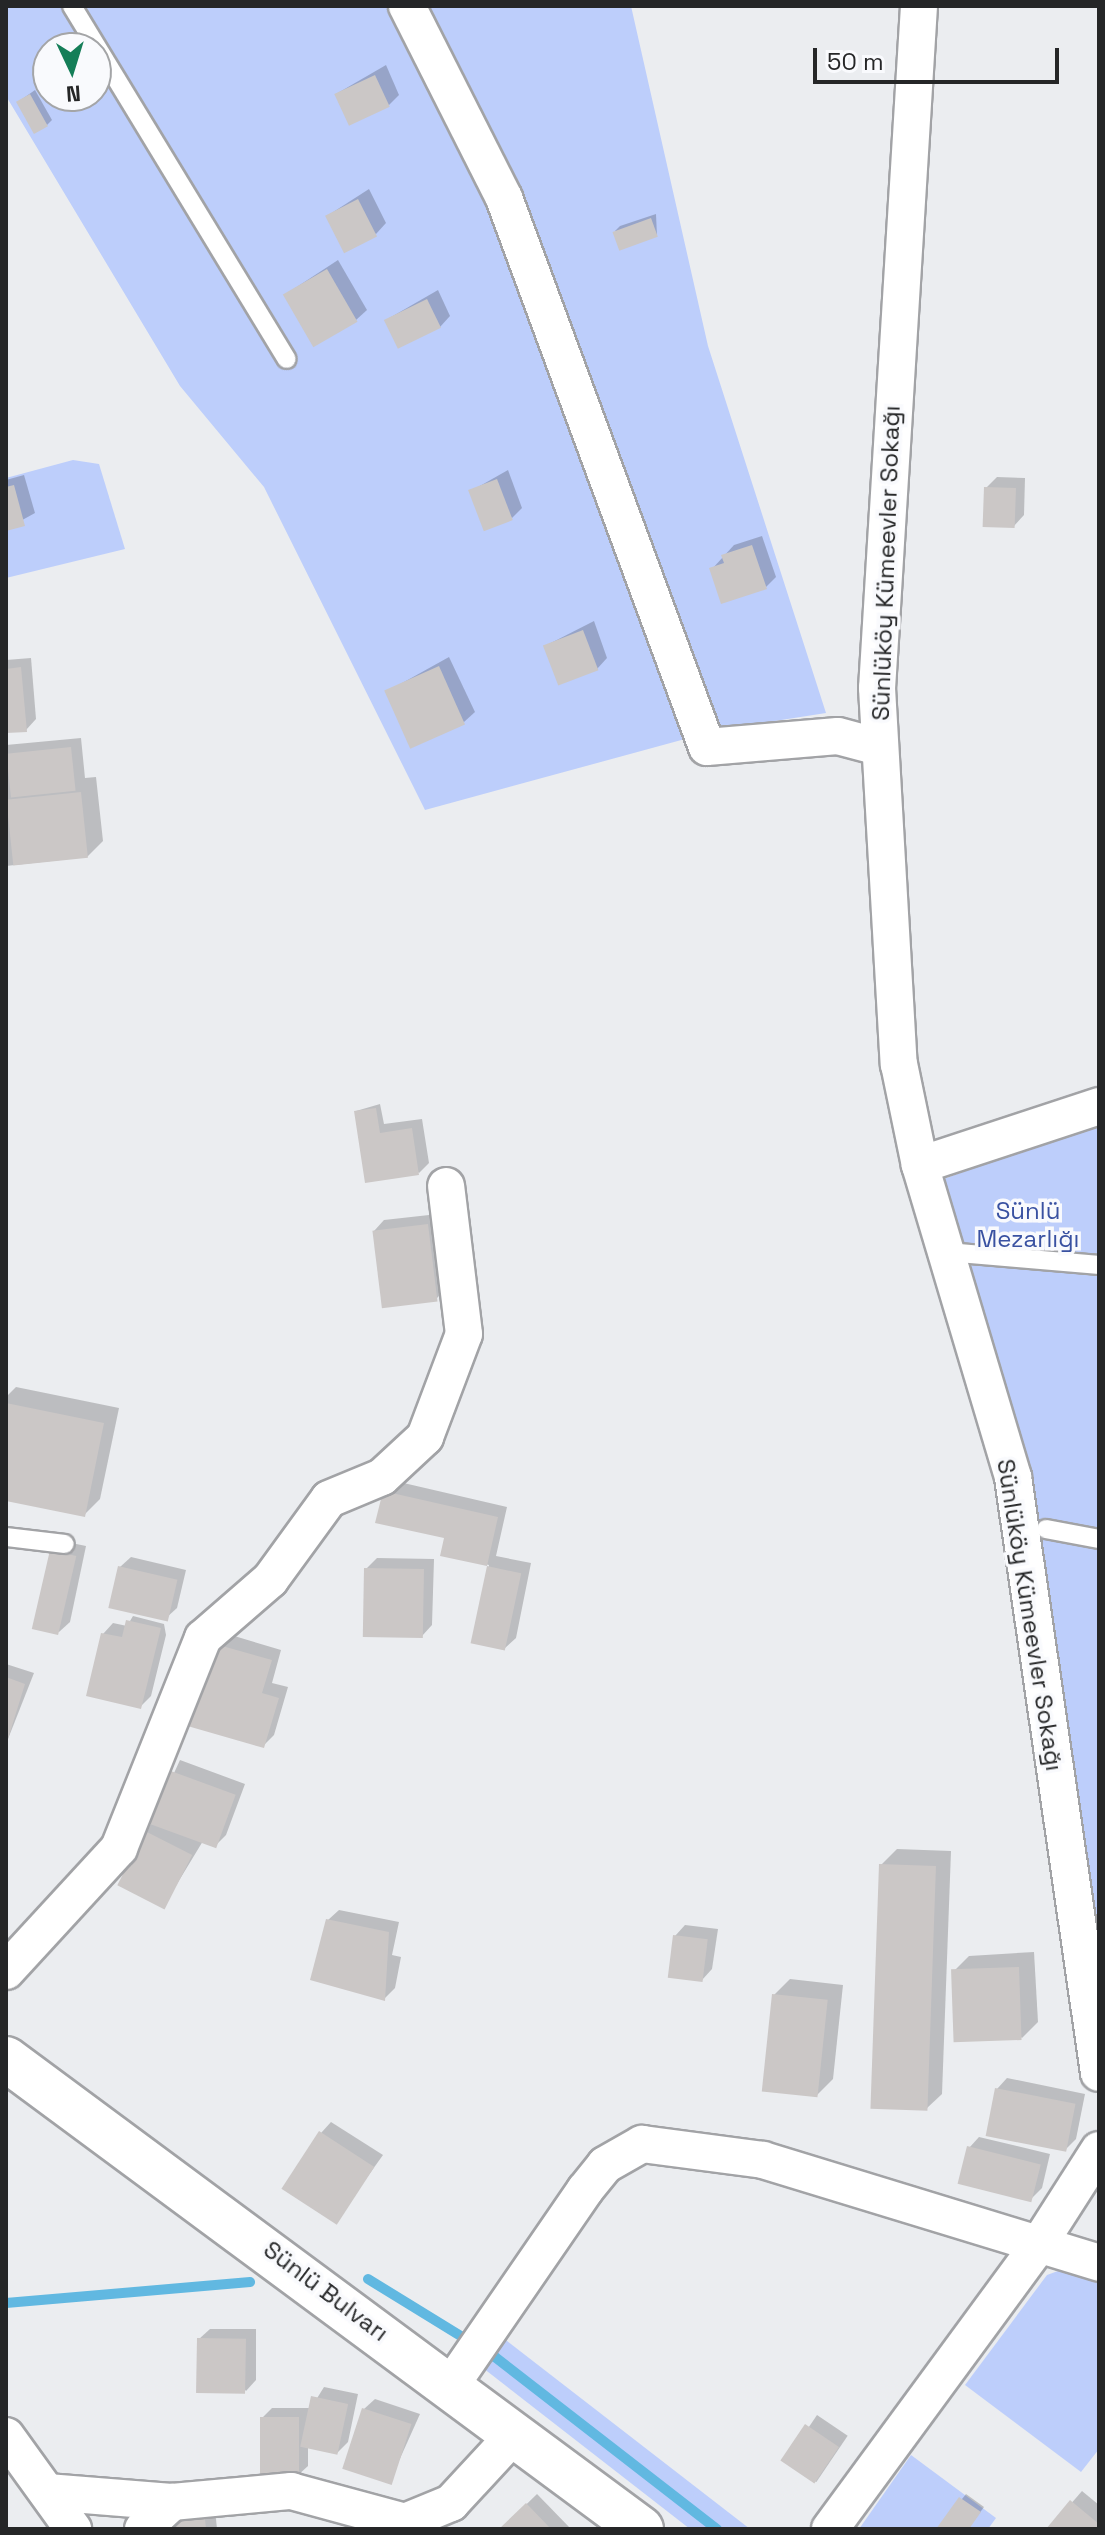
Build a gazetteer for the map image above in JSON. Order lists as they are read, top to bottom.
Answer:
{
  "streets": {
    "main road": ["Sünlü Bulvarı"],
    "street": ["Sünlüköy Kümeevler Sokağı"]
  },
  "parks": ["Sünlü Mezarlığı"],
  "scale_bar": "50 m",
  "north": "bottom"
}
